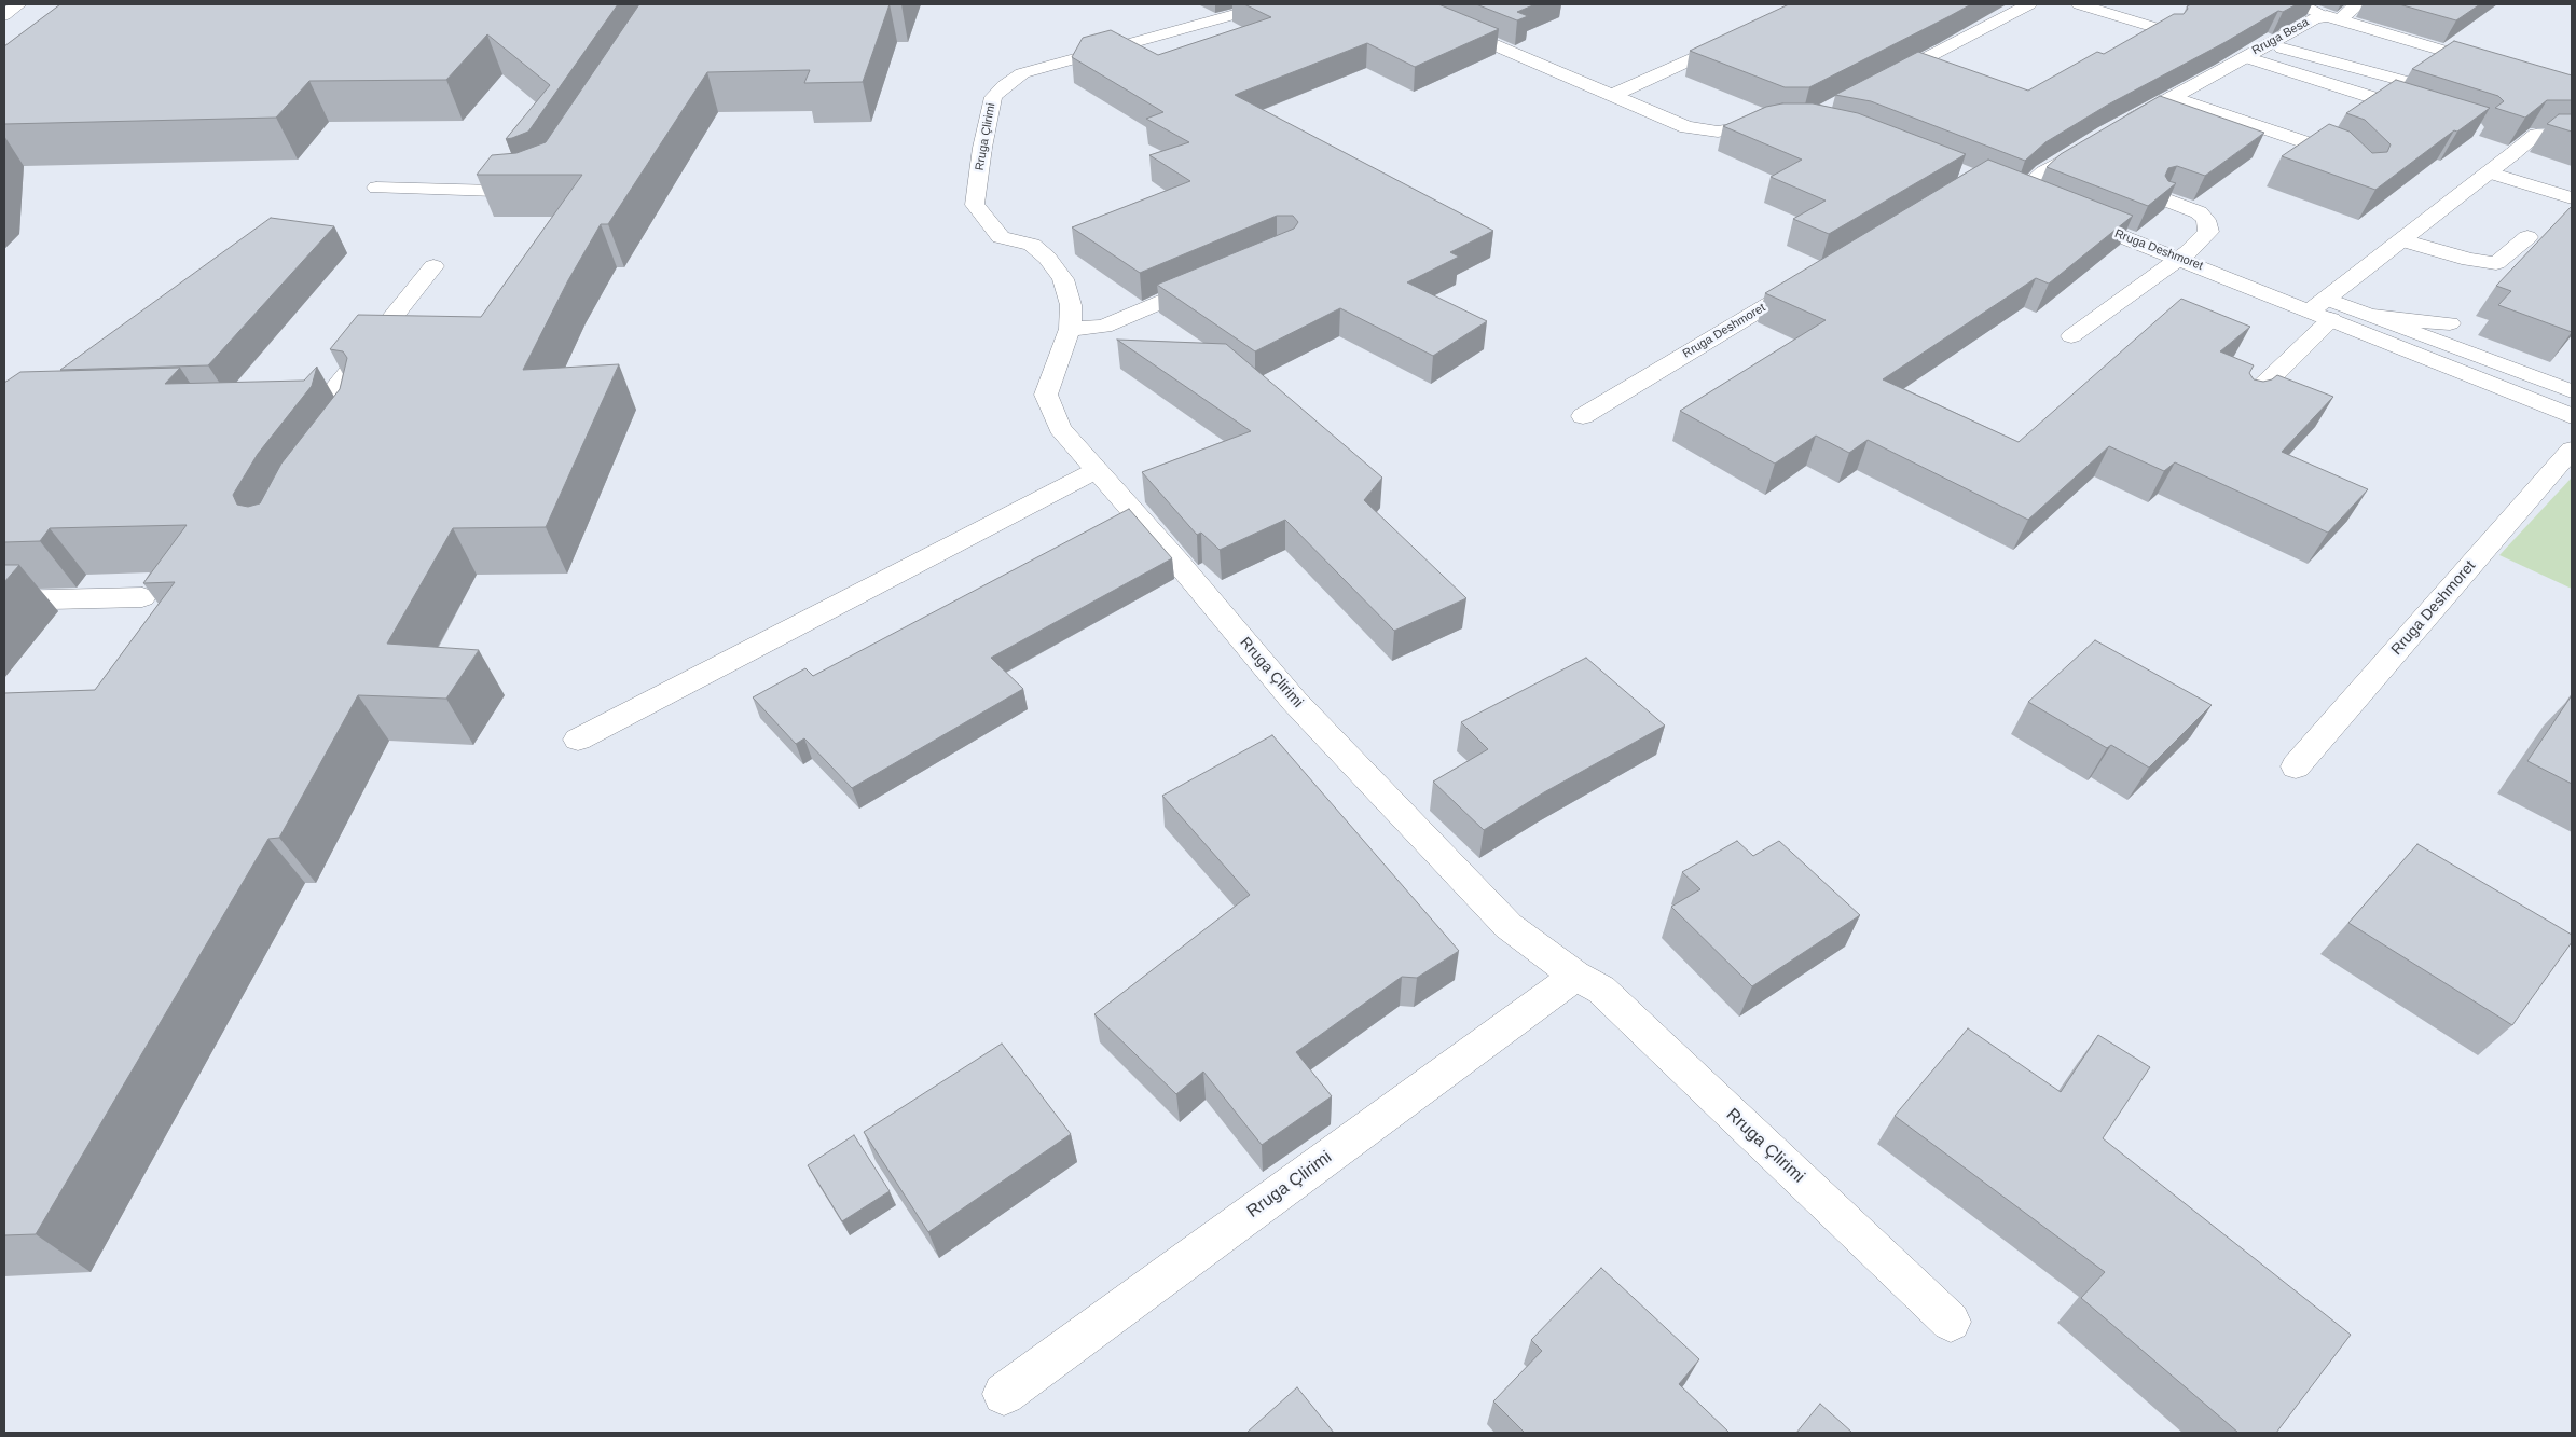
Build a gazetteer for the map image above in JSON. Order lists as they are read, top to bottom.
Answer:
{
  "streets": {
    "street": ["Rruga Besa", "Rruga Çlirimi", "Rruga Deshmoret"]
  }
}
